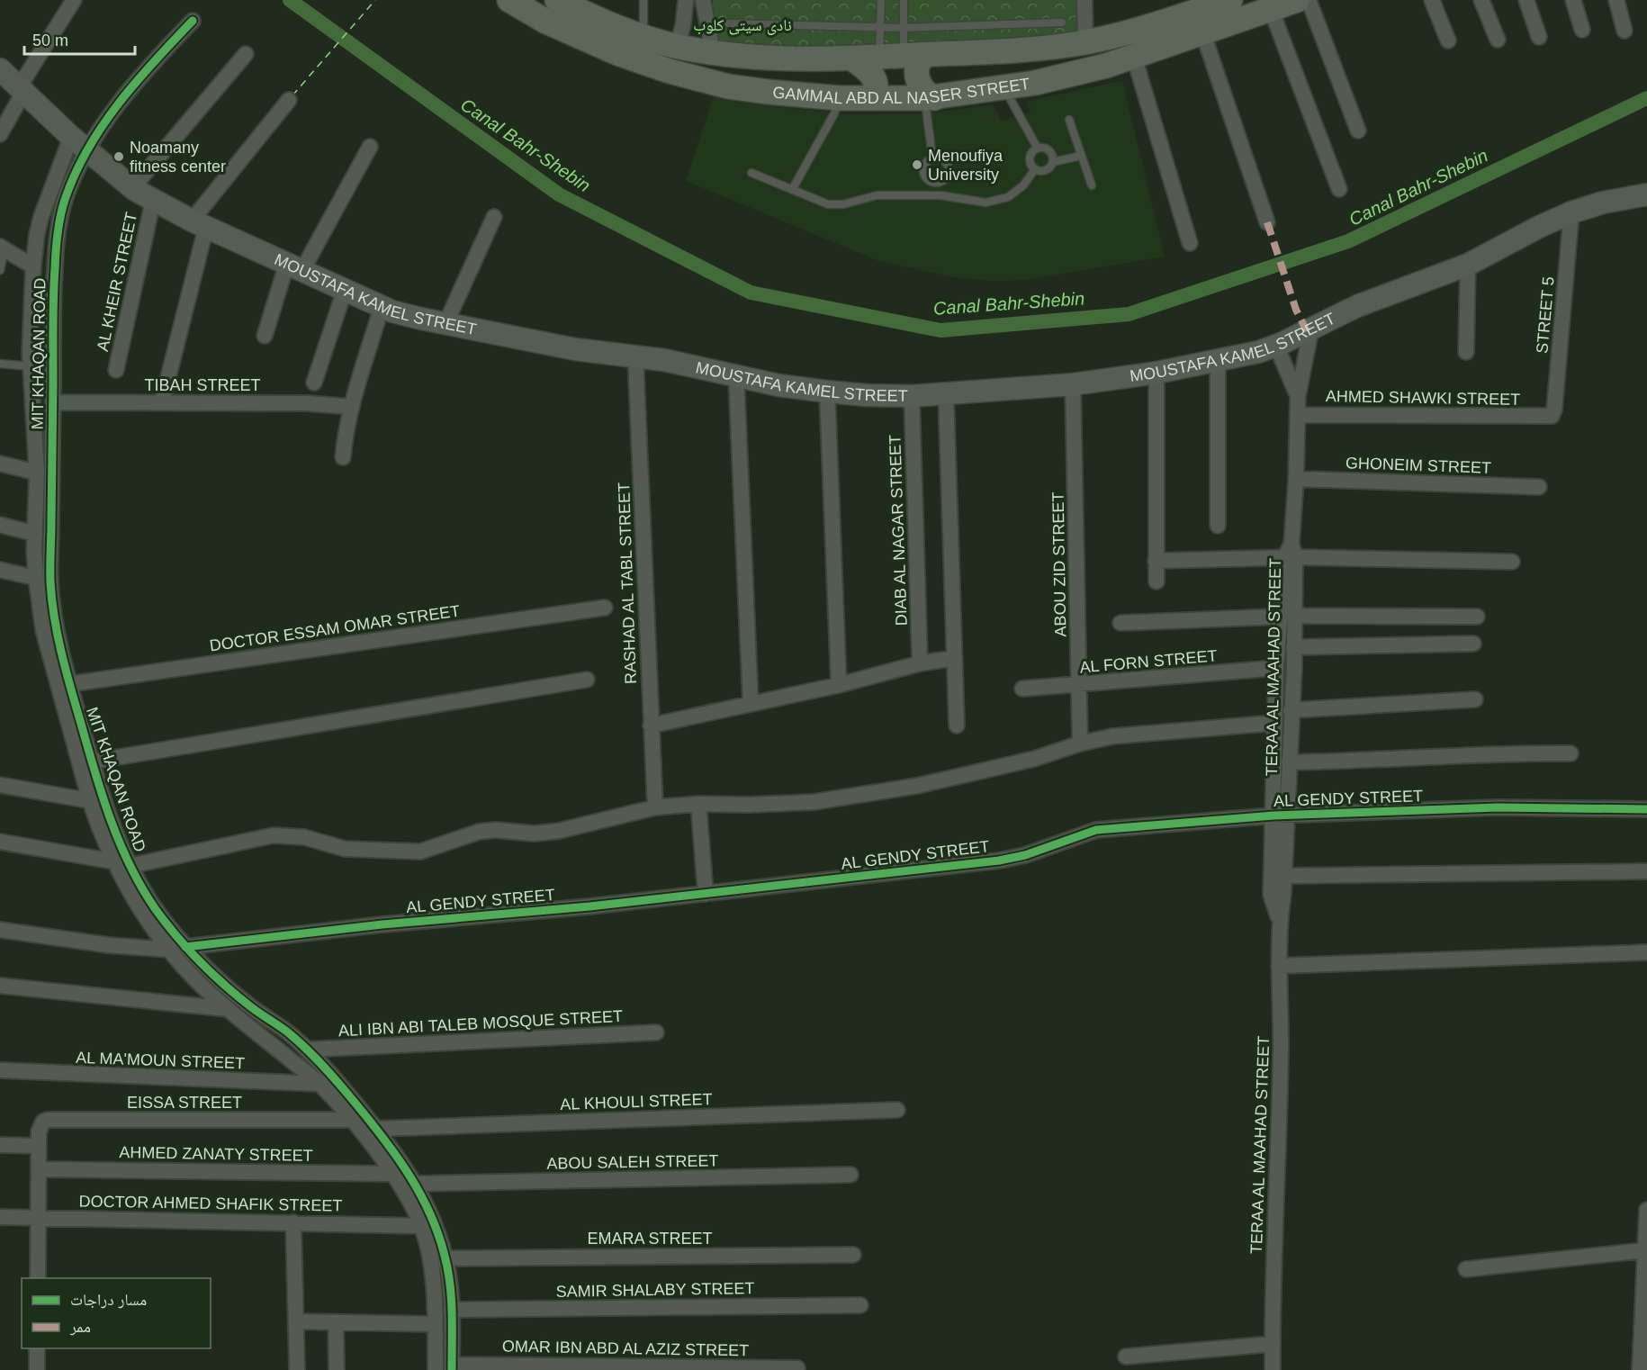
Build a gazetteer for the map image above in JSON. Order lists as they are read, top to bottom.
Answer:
{
  "streets": {
    "main road": ["GAMMAL ABD AL NASER STREET", "MOUSTAFA KAMEL STREET"],
    "street": [
      "AL KHEIR STREET",
      "STREET 5",
      "MIT KHAQAN ROAD",
      "TIBAH STREET",
      "AHMED SHAWKI STREET",
      "GHONEIM STREET",
      "DIAB AL NAGAR STREET",
      "ABOU ZID STREET",
      "RASHAD AL TABL STREET",
      "DOCTOR ESSAM OMAR STREET",
      "AL FORN STREET",
      "TERAA AL MAAHAD STREET",
      "AL GENDY STREET",
      "ALI IBN ABI TALEB MOSQUE STREET",
      "AL MA'MOUN STREET",
      "AL KHOULI STREET",
      "EISSA STREET",
      "AHMED ZANATY STREET",
      "ABOU SALEH STREET",
      "DOCTOR AHMED SHAFIK STREET",
      "EMARA STREET",
      "SAMIR SHALABY STREET",
      "OMAR IBN ABD AL AZIZ STREET"
    ]
  },
  "crossings": [
    ["AL KHEIR STREET", "MOUSTAFA KAMEL STREET"],
    ["MOUSTAFA KAMEL STREET", "STREET 5"],
    ["MOUSTAFA KAMEL STREET", "MIT KHAQAN ROAD"],
    ["MOUSTAFA KAMEL STREET", "DIAB AL NAGAR STREET"],
    ["MOUSTAFA KAMEL STREET", "ABOU ZID STREET"],
    ["MOUSTAFA KAMEL STREET", "RASHAD AL TABL STREET"],
    ["MOUSTAFA KAMEL STREET", "TERAA AL MAAHAD STREET"],
    ["STREET 5", "AHMED SHAWKI STREET"],
    ["MIT KHAQAN ROAD", "TIBAH STREET"],
    ["MIT KHAQAN ROAD", "DOCTOR ESSAM OMAR STREET"],
    ["MIT KHAQAN ROAD", "AL GENDY STREET"],
    ["MIT KHAQAN ROAD", "ALI IBN ABI TALEB MOSQUE STREET"],
    ["MIT KHAQAN ROAD", "AL MA'MOUN STREET"],
    ["MIT KHAQAN ROAD", "AL KHOULI STREET"],
    ["MIT KHAQAN ROAD", "EISSA STREET"],
    ["MIT KHAQAN ROAD", "AHMED ZANATY STREET"],
    ["MIT KHAQAN ROAD", "ABOU SALEH STREET"],
    ["MIT KHAQAN ROAD", "DOCTOR AHMED SHAFIK STREET"],
    ["MIT KHAQAN ROAD", "EMARA STREET"],
    ["MIT KHAQAN ROAD", "SAMIR SHALABY STREET"],
    ["MIT KHAQAN ROAD", "OMAR IBN ABD AL AZIZ STREET"],
    ["AHMED SHAWKI STREET", "TERAA AL MAAHAD STREET"],
    ["GHONEIM STREET", "TERAA AL MAAHAD STREET"],
    ["ABOU ZID STREET", "AL FORN STREET"],
    ["AL FORN STREET", "TERAA AL MAAHAD STREET"],
    ["TERAA AL MAAHAD STREET", "AL GENDY STREET"],
    ["EISSA STREET", "AHMED ZANATY STREET"],
    ["EISSA STREET", "DOCTOR AHMED SHAFIK STREET"]
  ],
  "water": ["Canal Bahr-Shebin"],
  "parks": ["نادى سيتى كلوب"],
  "places": ["Noamany fitness center", "Menoufiya University"],
  "legend": ["مسار دراجات", "ممر"],
  "scale_bar": "50 m"
}
